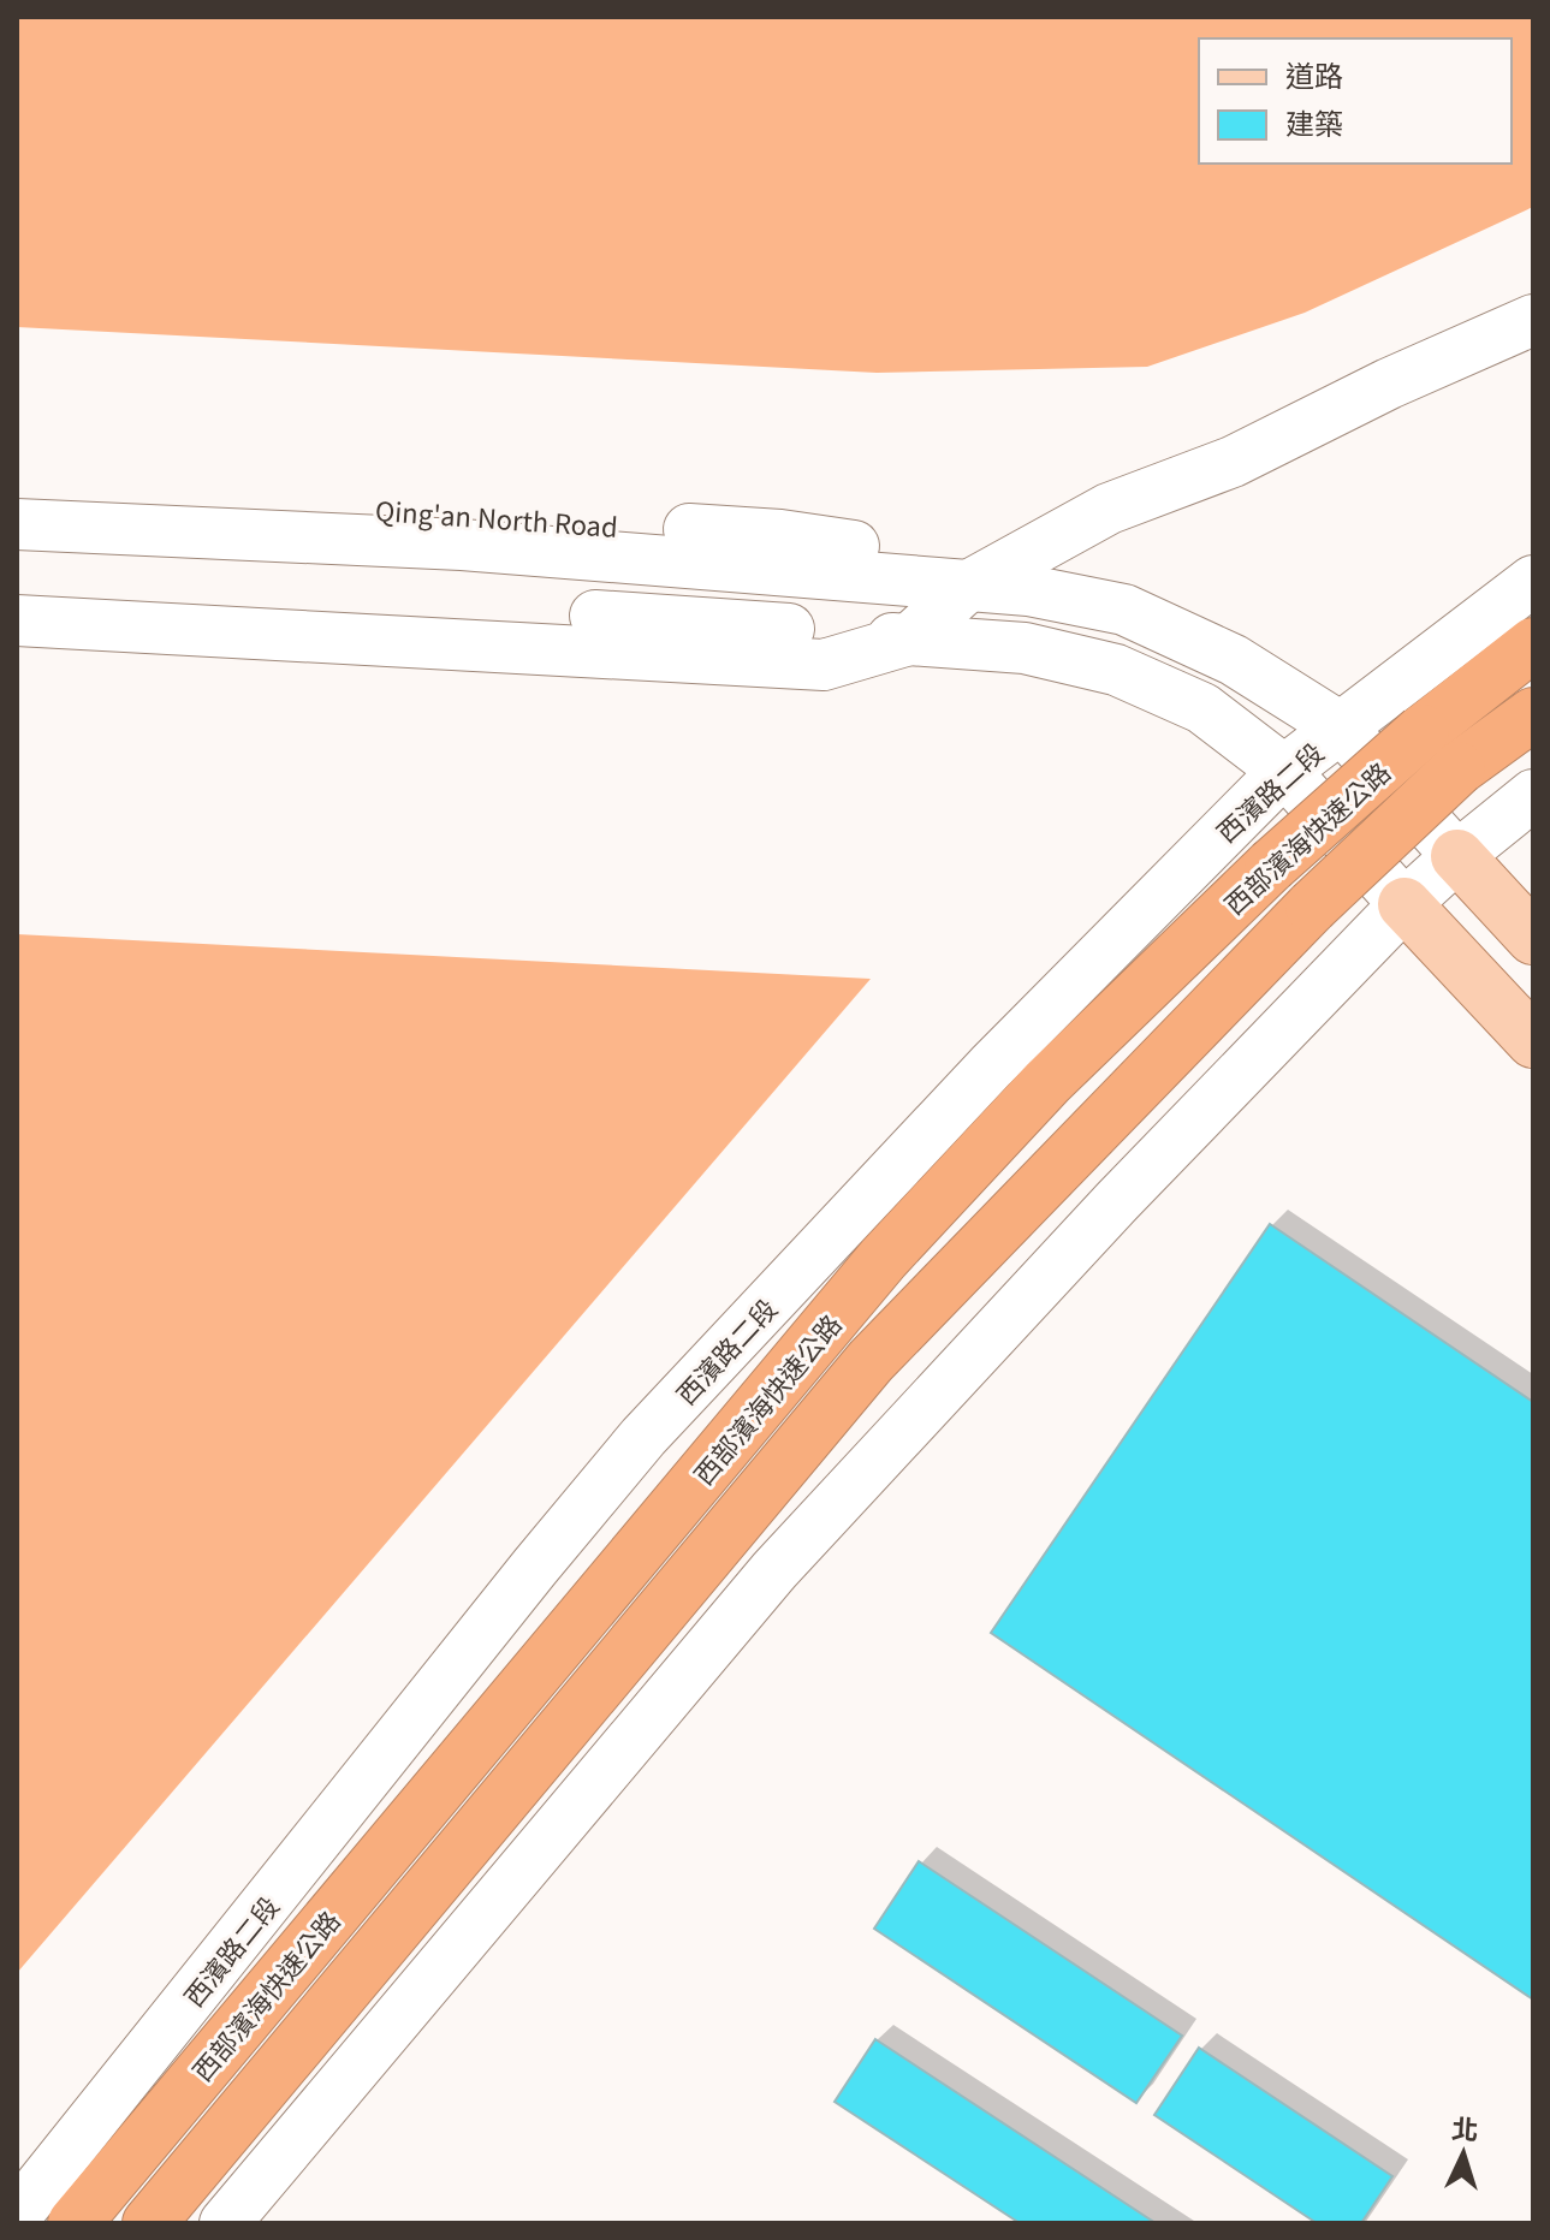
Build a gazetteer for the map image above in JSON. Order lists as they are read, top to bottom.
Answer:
{
  "streets": {
    "highway": ["西部濱海快速公路"],
    "street": ["Qing'an North Road", "西濱路二段"]
  },
  "crossings": [
    ["Qing'an North Road", "西濱路二段"]
  ],
  "legend": ["道路", "建築"],
  "north": "top"
}
